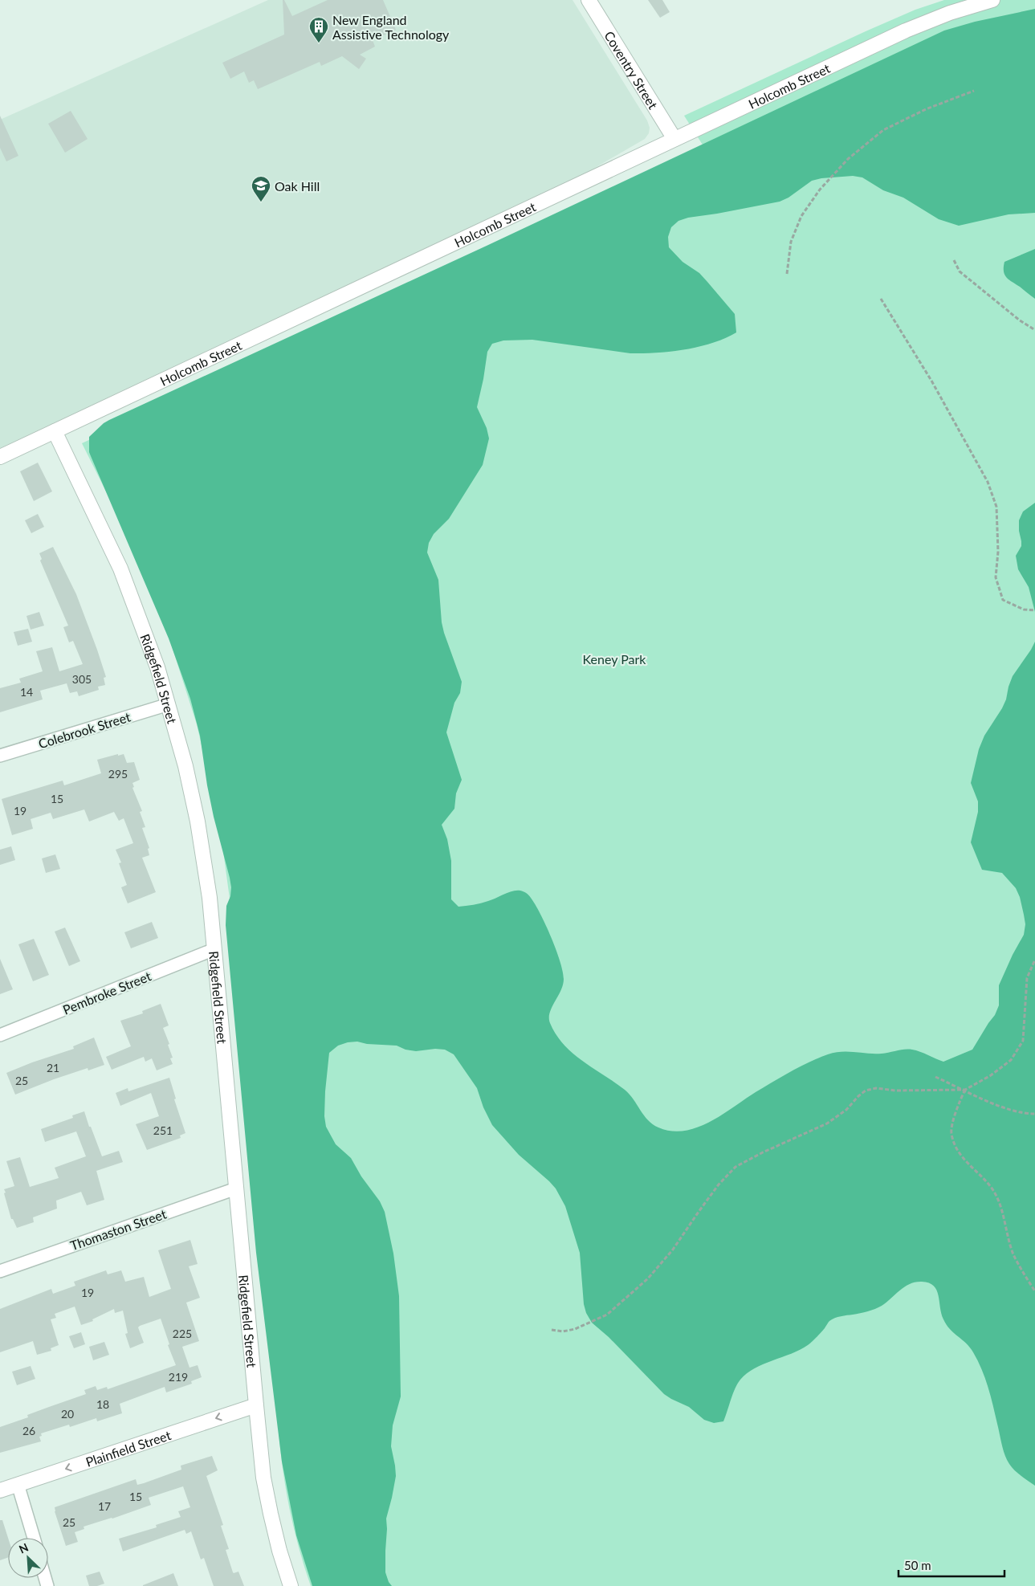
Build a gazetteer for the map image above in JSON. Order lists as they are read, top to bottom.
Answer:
{
  "streets": {
    "street": [
      "Coventry Street",
      "Holcomb Street",
      "Ridgefield Street",
      "Colebrook Street",
      "Pembroke Street",
      "Thomaston Street",
      "Plainfield Street"
    ]
  },
  "crossings": [
    ["Coventry Street", "Holcomb Street"],
    ["Holcomb Street", "Ridgefield Street"],
    ["Ridgefield Street", "Colebrook Street"],
    ["Ridgefield Street", "Pembroke Street"],
    ["Ridgefield Street", "Thomaston Street"],
    ["Ridgefield Street", "Plainfield Street"]
  ],
  "one_way": ["Plainfield Street"],
  "parks": ["Keney Park"],
  "places": {
    "building": ["New England Assistive Technology"],
    "school or university": ["Oak Hill"]
  },
  "house_numbers": [
    "305",
    "14",
    "295",
    "15",
    "19",
    "21",
    "25",
    "251",
    "19",
    "225",
    "219",
    "18",
    "20",
    "26",
    "15",
    "17",
    "25"
  ],
  "scale_bar": "50 m",
  "north": "top left"
}
